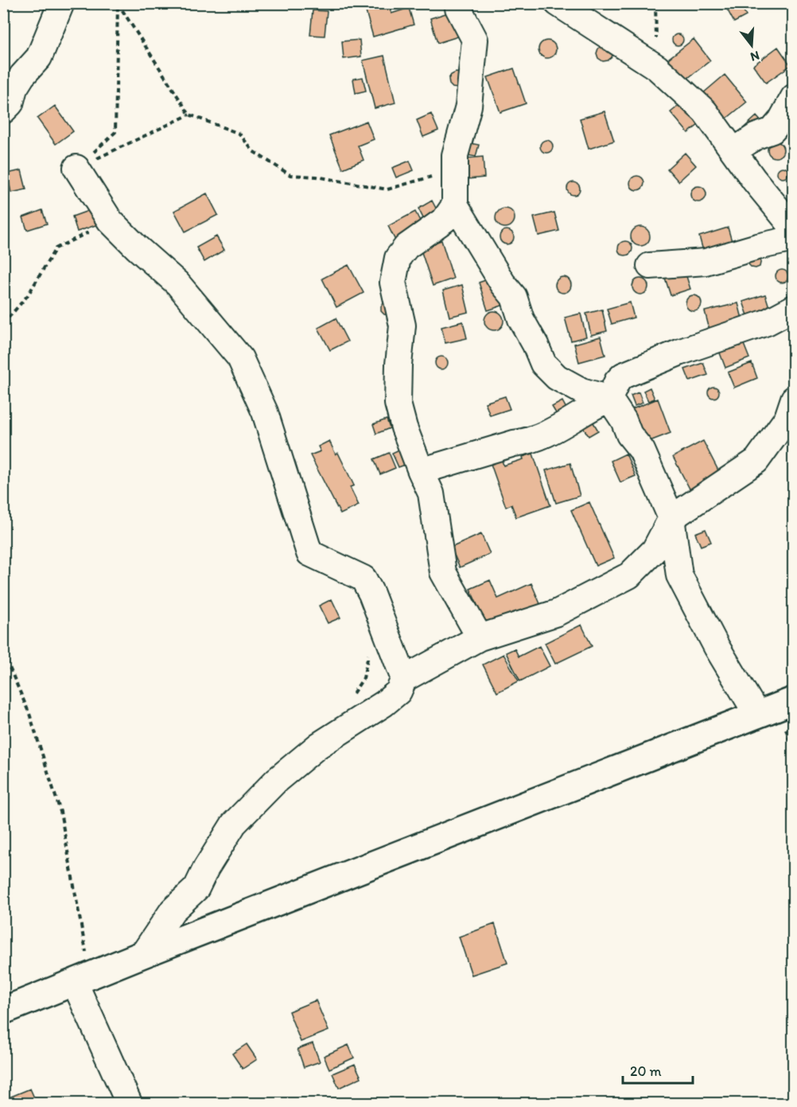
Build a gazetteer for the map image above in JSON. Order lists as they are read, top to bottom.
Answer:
{
  "scale_bar": "20 m",
  "north": "bottom"
}
